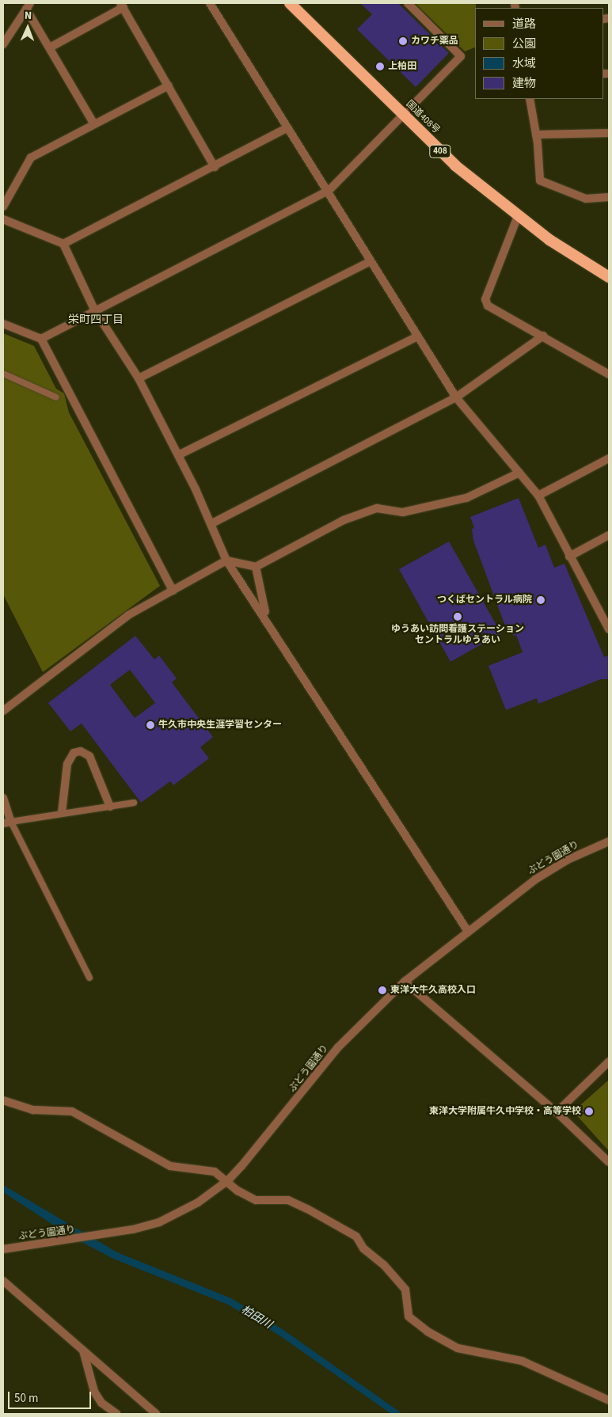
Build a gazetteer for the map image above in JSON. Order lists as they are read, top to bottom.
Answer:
{
  "streets": {
    "highway": ["国道408号", "408"],
    "street": ["ぶどう園通り"]
  },
  "districts": ["栄町四丁目"],
  "water": ["柏田川"],
  "places": [
    "カワチ薬品",
    "上柏田",
    "つくばセントラル病院",
    "ゆうあい訪問看護ステーション セントラルゆうあい",
    "牛久市中央生涯学習センター",
    "東洋大牛久高校入口",
    "東洋大学附属牛久中学校・高等学校"
  ],
  "legend": [
    "道路",
    "公園",
    "水域",
    "建物"
  ],
  "scale_bar": "50 m",
  "north": "top"
}
